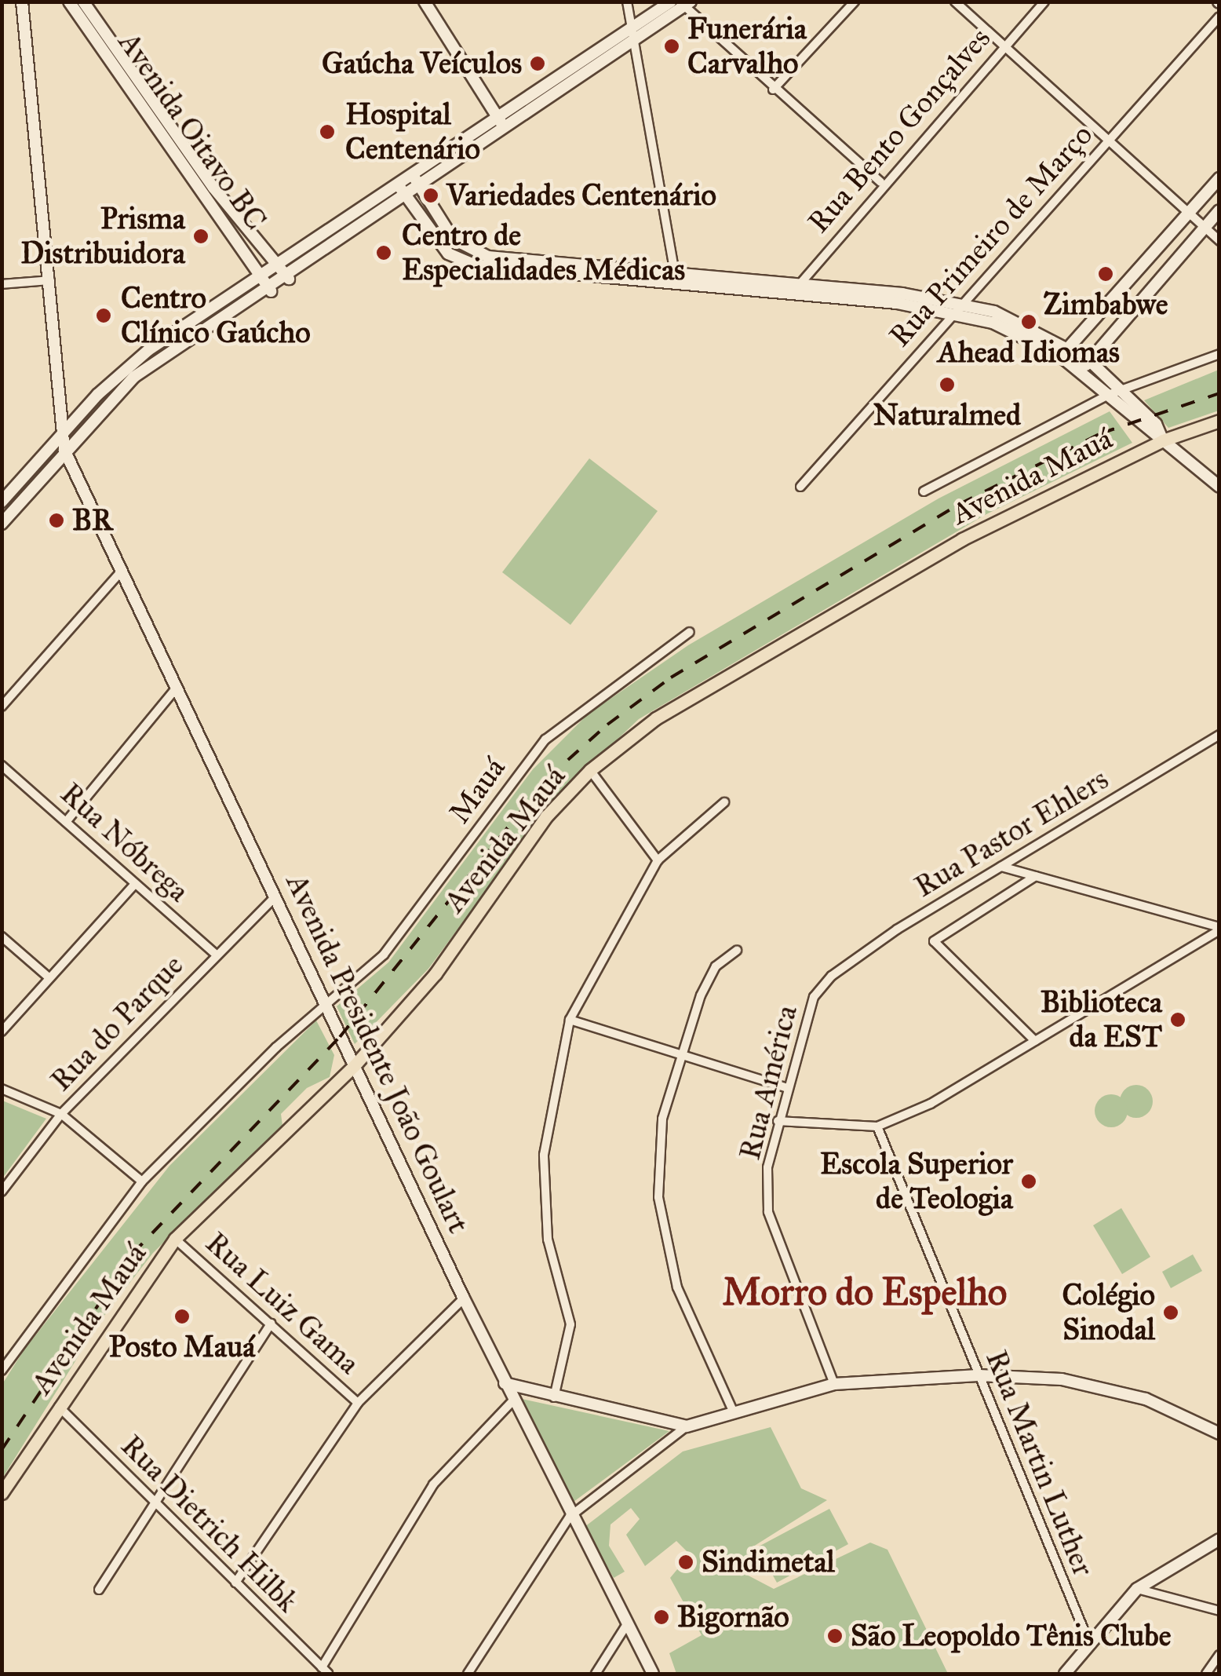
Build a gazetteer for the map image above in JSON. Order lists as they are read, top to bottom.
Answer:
{
  "streets": {
    "main road": ["Avenida Mauá"],
    "street": [
      "Rua Bento Gonçalves",
      "Avenida Oitavo BC",
      "Rua Primeiro de Março",
      "Mauá",
      "Rua Pastor Ehlers",
      "Rua Nóbrega",
      "Rua do Parque",
      "Avenida Presidente João Goulart",
      "Rua América",
      "Rua Luiz Gama",
      "Rua Martin Luther",
      "Rua Dietrich Hilbk"
    ]
  },
  "crossings": [
    ["Avenida Mauá", "Mauá"],
    ["Avenida Mauá", "Avenida Presidente João Goulart"],
    ["Avenida Mauá", "Rua Luiz Gama"],
    ["Avenida Mauá", "Rua Dietrich Hilbk"],
    ["Mauá", "Avenida Presidente João Goulart"],
    ["Rua Pastor Ehlers", "Rua América"],
    ["Rua Nóbrega", "Rua do Parque"],
    ["Rua do Parque", "Avenida Presidente João Goulart"]
  ],
  "districts": ["Morro do Espelho"],
  "places": [
    "Funerária Carvalho",
    "Gaúcha Veículos",
    "Hospital Centenário",
    "Variedades Centenário",
    "Prisma Distribuidora",
    "Centro de Especialidades Médicas",
    "Zimbabwe",
    "Centro Clínico Gaúcho",
    "Ahead Idiomas",
    "Naturalmed",
    "BR",
    "Biblioteca da EST",
    "Escola Superior de Teologia",
    "Colégio Sinodal",
    "Posto Mauá",
    "Sindimetal",
    "Bigornão",
    "São Leopoldo Tênis Clube"
  ]
}
